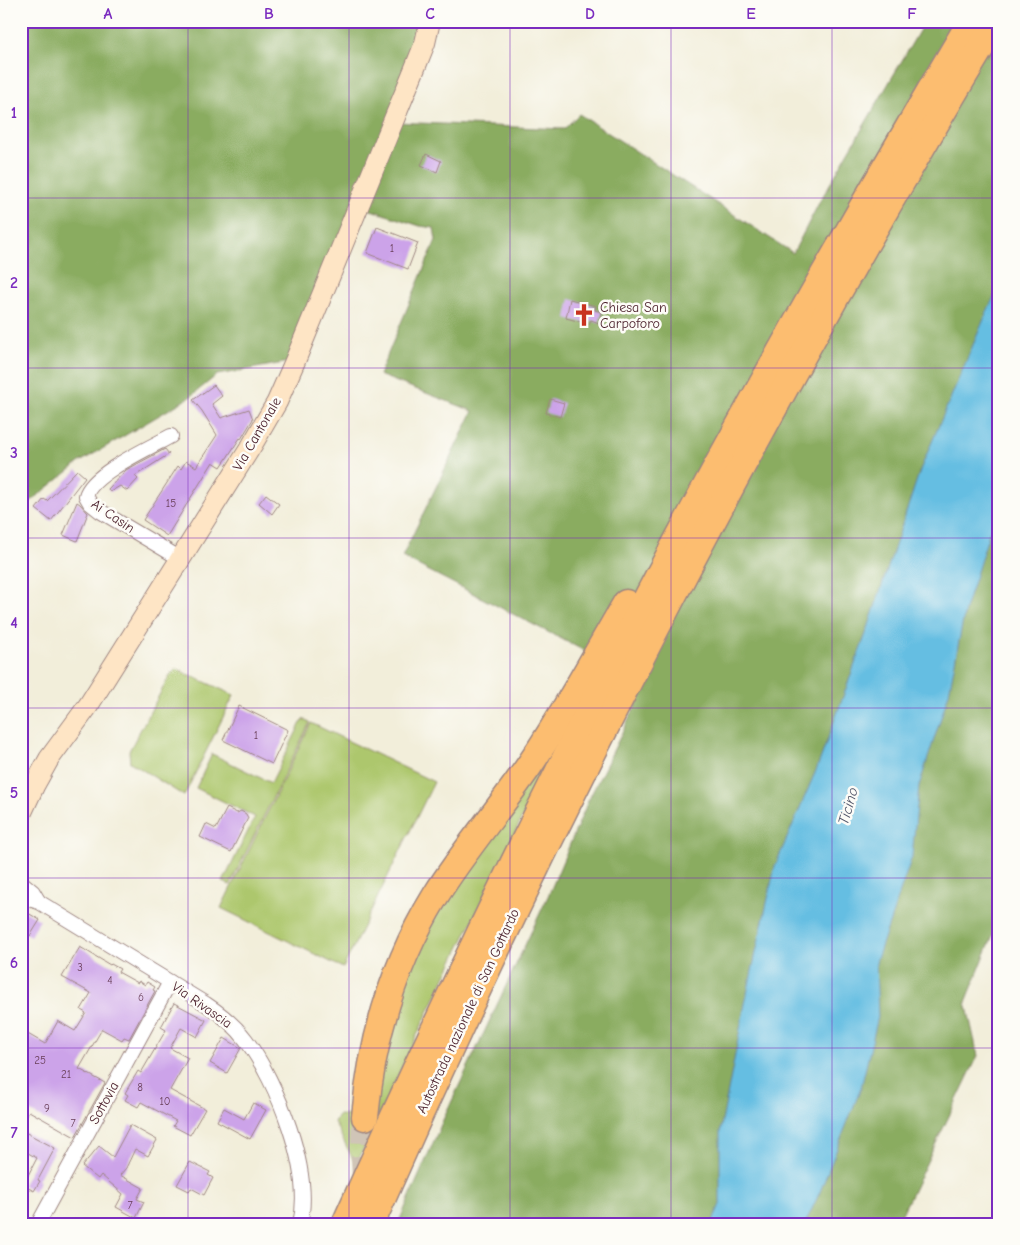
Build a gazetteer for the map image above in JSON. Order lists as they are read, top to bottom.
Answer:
{
  "streets": {
    "highway": ["Autostrada nazionale di San Gottardo"],
    "main road": ["Via Cantonale"],
    "street": ["Ai Casin", "Via Rivascia", "Sottovia"]
  },
  "crossings": [
    ["Via Cantonale", "Ai Casin"],
    ["Via Rivascia", "Sottovia"]
  ],
  "water": ["Ticino"],
  "places": {
    "church": ["Chiesa San Carpoforo"]
  },
  "house_numbers": [
    "1",
    "15",
    "1",
    "3",
    "4",
    "6",
    "25",
    "21",
    "8",
    "10",
    "9",
    "7",
    "7"
  ],
  "grid": {
    "columns": [
      "A",
      "B",
      "C",
      "D",
      "E",
      "F"
    ],
    "rows": [
      "1",
      "2",
      "3",
      "4",
      "5",
      "6",
      "7"
    ]
  }
}
